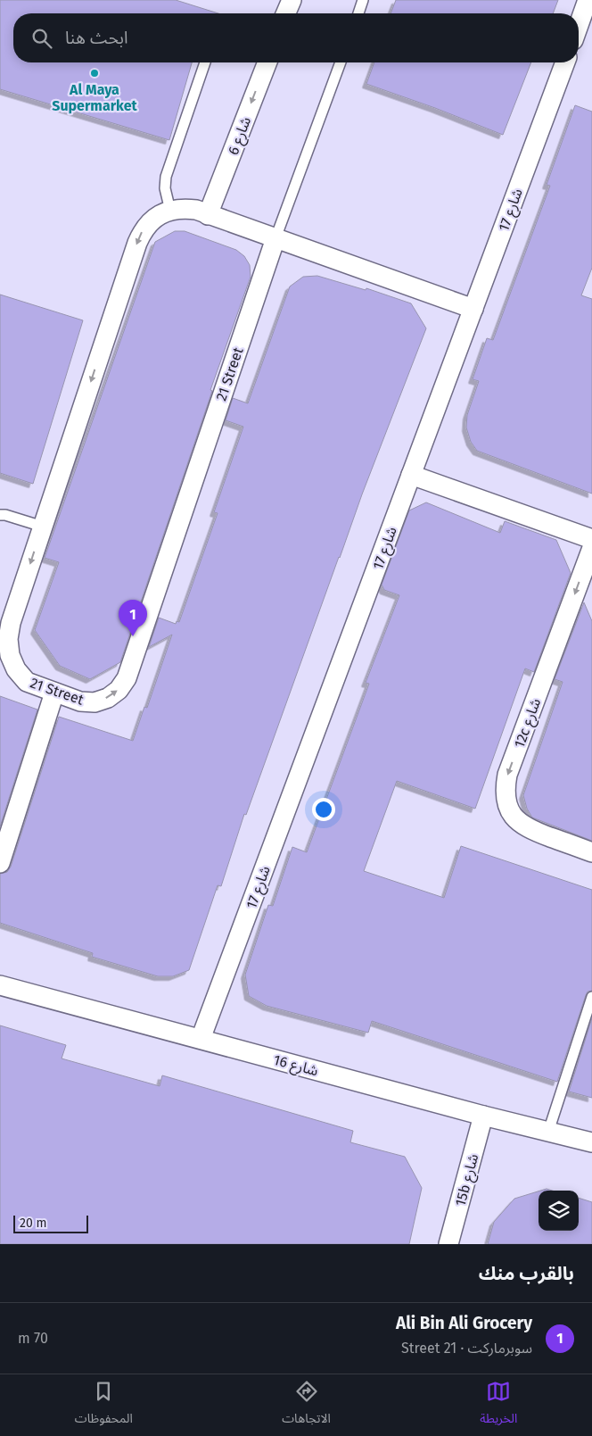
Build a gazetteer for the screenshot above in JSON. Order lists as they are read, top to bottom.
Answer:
{
  "streets": {
    "street": [
      "شارع 6",
      "شارع 17",
      "21 Street",
      "12c شارع",
      "شارع 16",
      "15b شارع"
    ]
  },
  "crossings": [
    ["شارع 17", "شارع 16"],
    ["شارع 16", "15b شارع"]
  ],
  "one_way": ["شارع 6", "12c شارع"],
  "places": ["Al Maya Supermarket"],
  "scale_bar": "20 m",
  "page": {
    "search": "ابحث هنا",
    "pins": "1",
    "scale": "20 m",
    "heading": "بالقرب منك",
    "list": [
      {
        "mark": "1",
        "name": "Ali Bin Ali Grocery",
        "note": "سوبرماركت · 21 Street",
        "value": "70 m"
      }
    ],
    "nav": ["الخريطة", "الاتجاهات", "المحفوظات"]
  }
}
